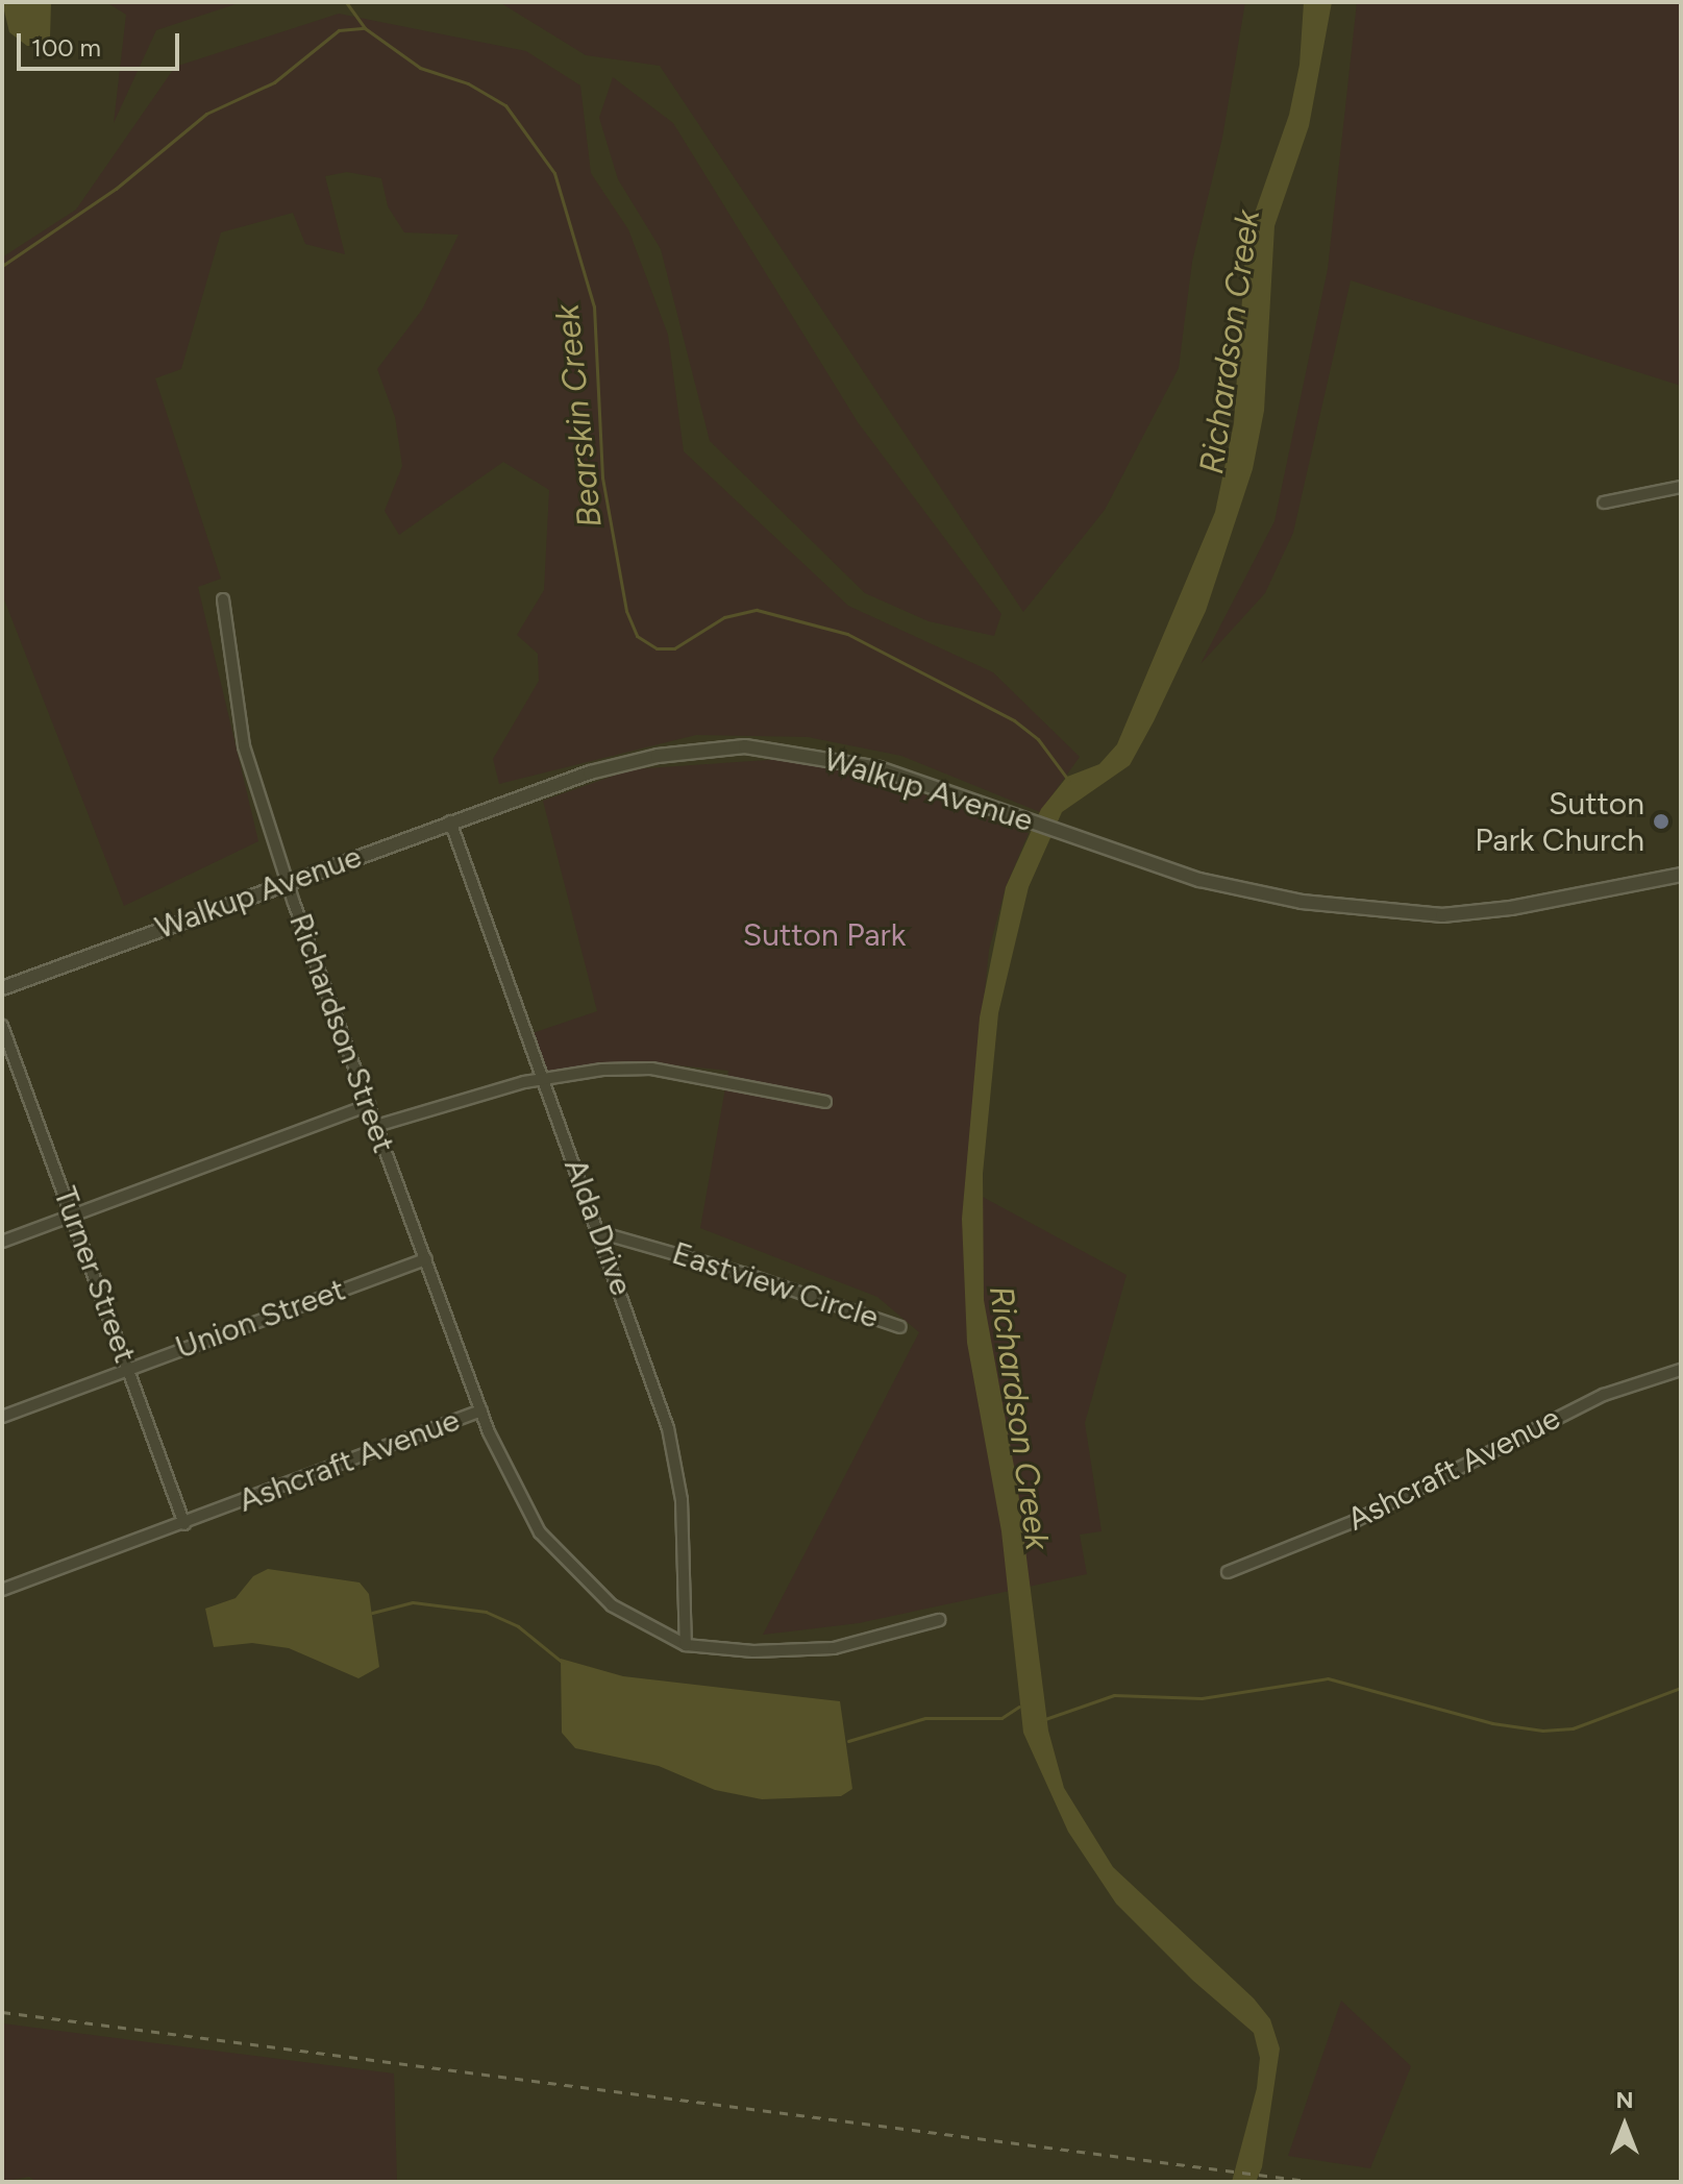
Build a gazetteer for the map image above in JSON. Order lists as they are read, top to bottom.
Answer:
{
  "streets": {
    "street": [
      "Walkup Avenue",
      "Richardson Street",
      "Alda Drive",
      "Turner Street",
      "Eastview Circle",
      "Union Street",
      "Ashcraft Avenue"
    ]
  },
  "crossings": [
    ["Walkup Avenue", "Richardson Street"],
    ["Walkup Avenue", "Alda Drive"],
    ["Richardson Street", "Union Street"],
    ["Richardson Street", "Ashcraft Avenue"],
    ["Alda Drive", "Eastview Circle"],
    ["Alda Drive", "Ashcraft Avenue"],
    ["Turner Street", "Union Street"],
    ["Turner Street", "Ashcraft Avenue"]
  ],
  "water": ["Richardson Creek", "Bearskin Creek"],
  "parks": ["Sutton Park"],
  "places": ["Sutton Park Church"],
  "scale_bar": "100 m",
  "north": "top"
}
